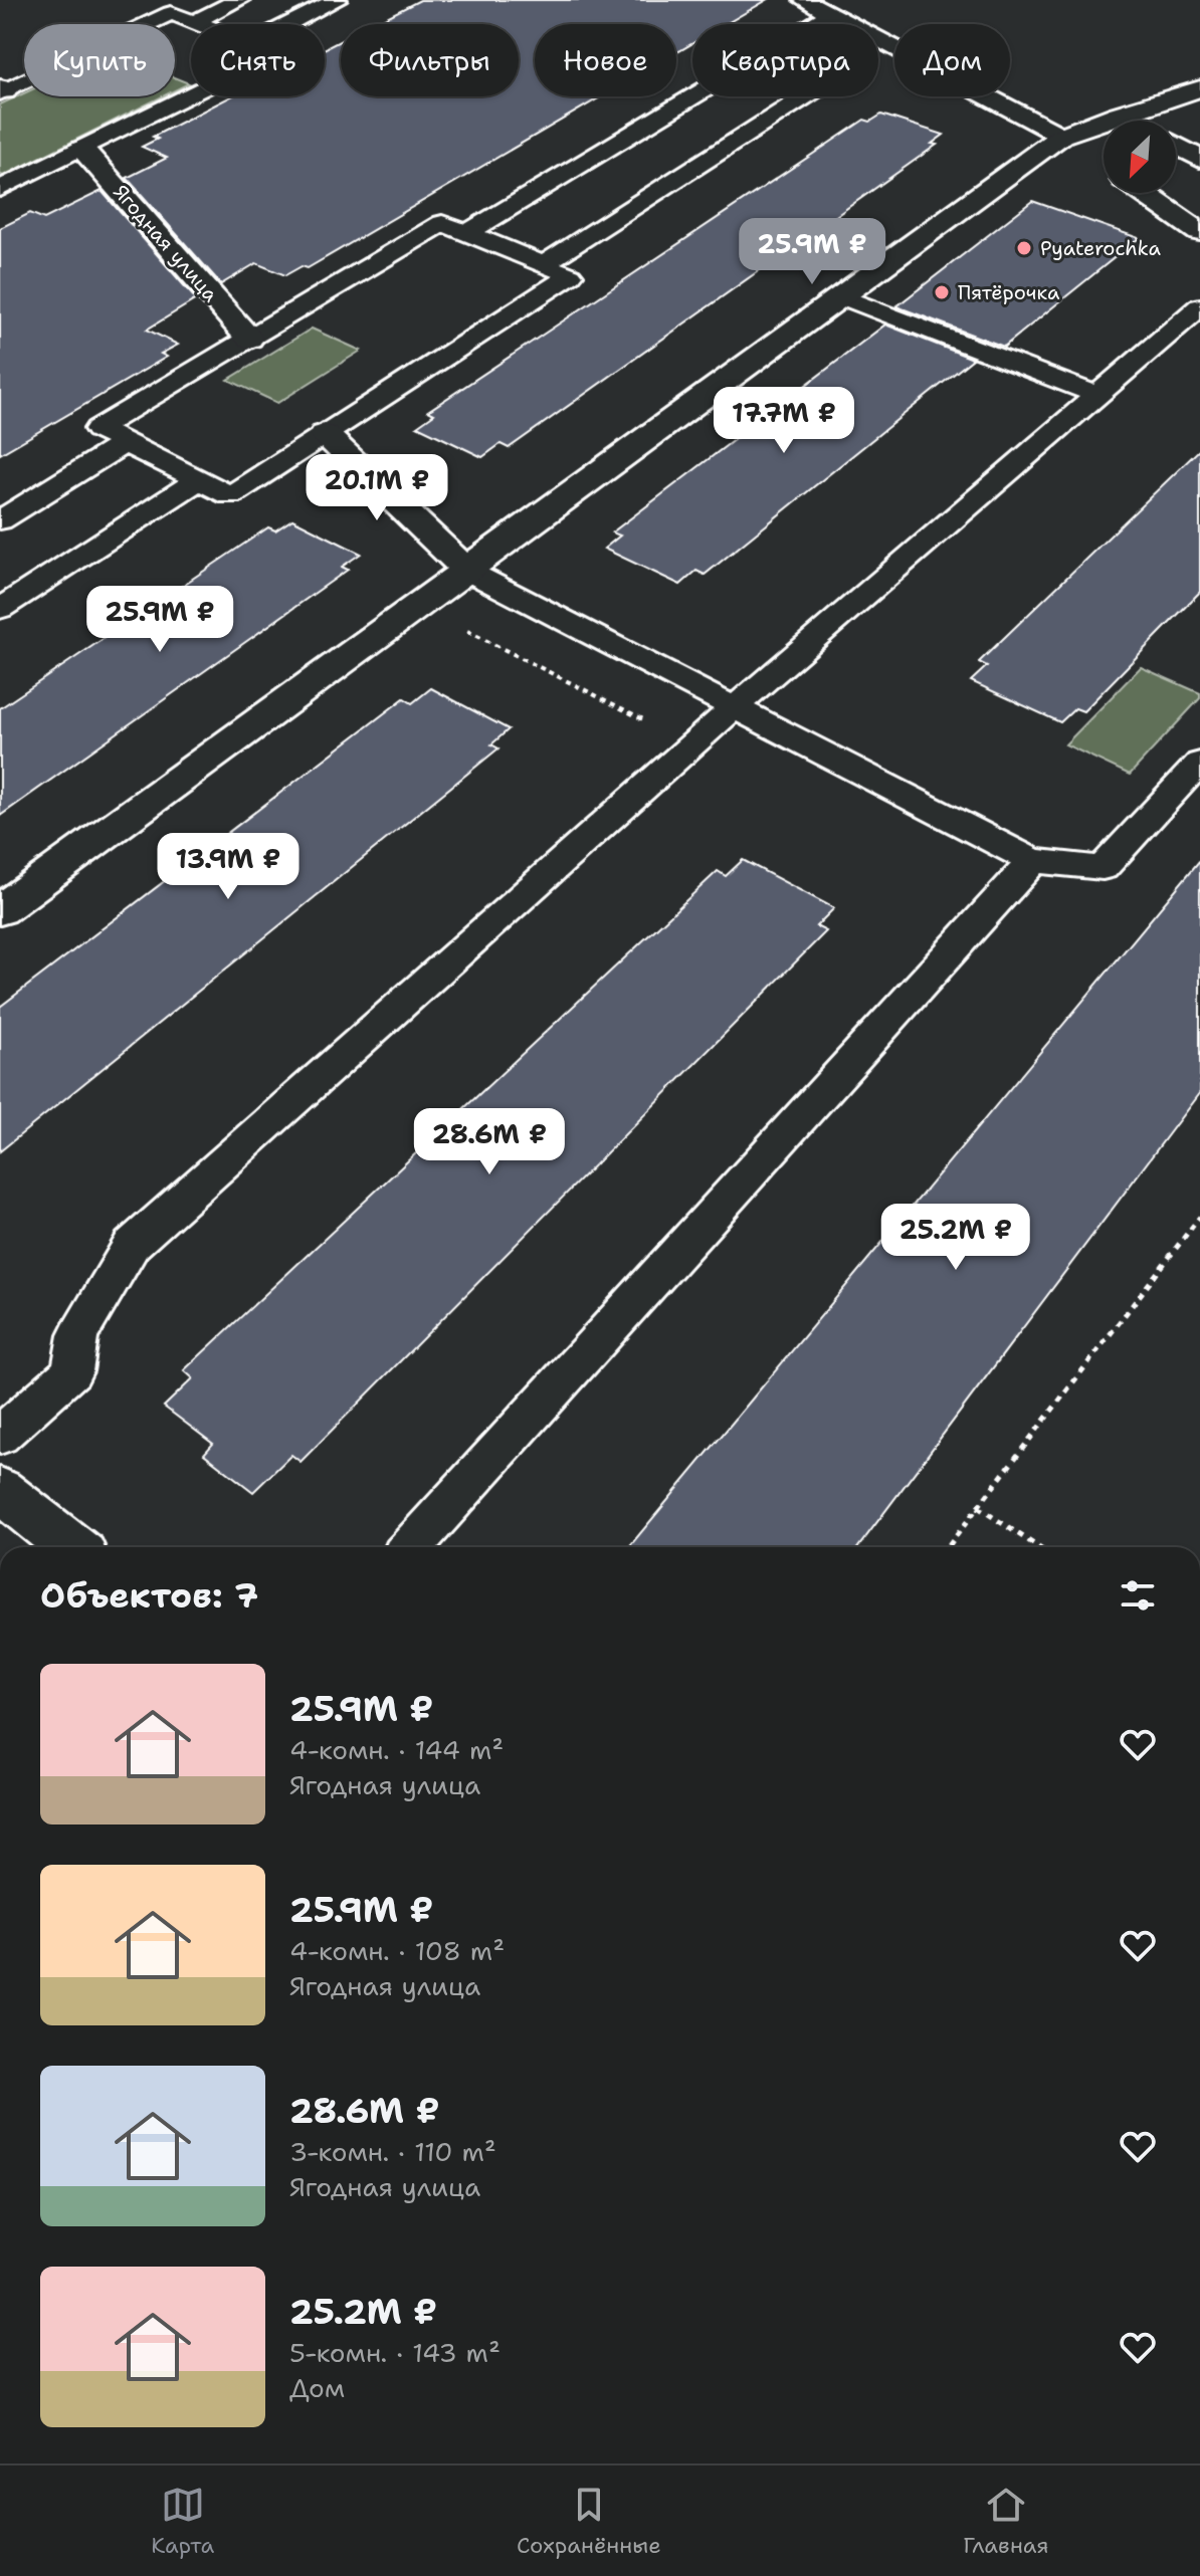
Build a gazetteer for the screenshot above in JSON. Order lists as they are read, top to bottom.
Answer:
{
  "streets": {
    "street": ["Ягодная улица"]
  },
  "places": ["Pyaterochka", "Пятёрочка"],
  "north": "bottom left",
  "page": {
    "chip": [
      "Купить",
      "Снять",
      "Фильтры",
      "Новое",
      "Квартира",
      "Дом"
    ],
    "price": [
      "25.9M ₽",
      "17.7M ₽",
      "20.1M ₽",
      "25.9M ₽",
      "13.9M ₽",
      "28.6M ₽",
      "25.2M ₽"
    ],
    "heading": "Объектов: 7",
    "list": [
      {
        "name": "25.9M ₽",
        "note": "4-комн. · 144 m² · Ягодная улица"
      },
      {
        "name": "25.9M ₽",
        "note": "4-комн. · 108 m² · Ягодная улица"
      },
      {
        "name": "28.6M ₽",
        "note": "3-комн. · 110 m² · Ягодная улица"
      },
      {
        "name": "25.2M ₽",
        "note": "5-комн. · 143 m² · Дом"
      }
    ],
    "tabs": ["Карта", "Сохранённые", "Главная"]
  }
}
